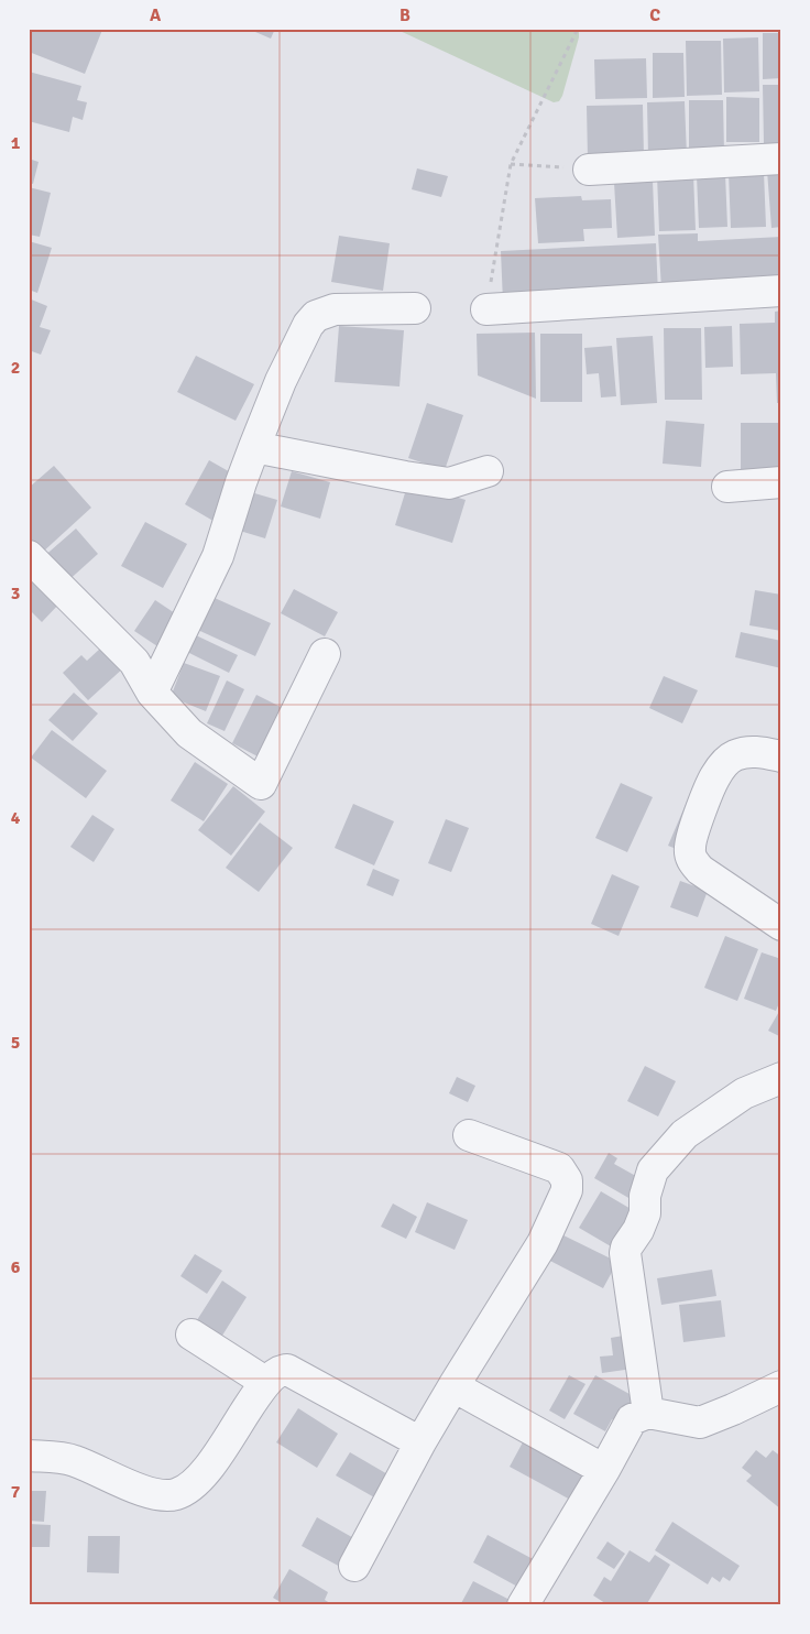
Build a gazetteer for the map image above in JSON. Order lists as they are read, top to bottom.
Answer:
{
  "grid": {
    "columns": ["A", "B", "C"],
    "rows": [
      "1",
      "2",
      "3",
      "4",
      "5",
      "6",
      "7"
    ]
  }
}
